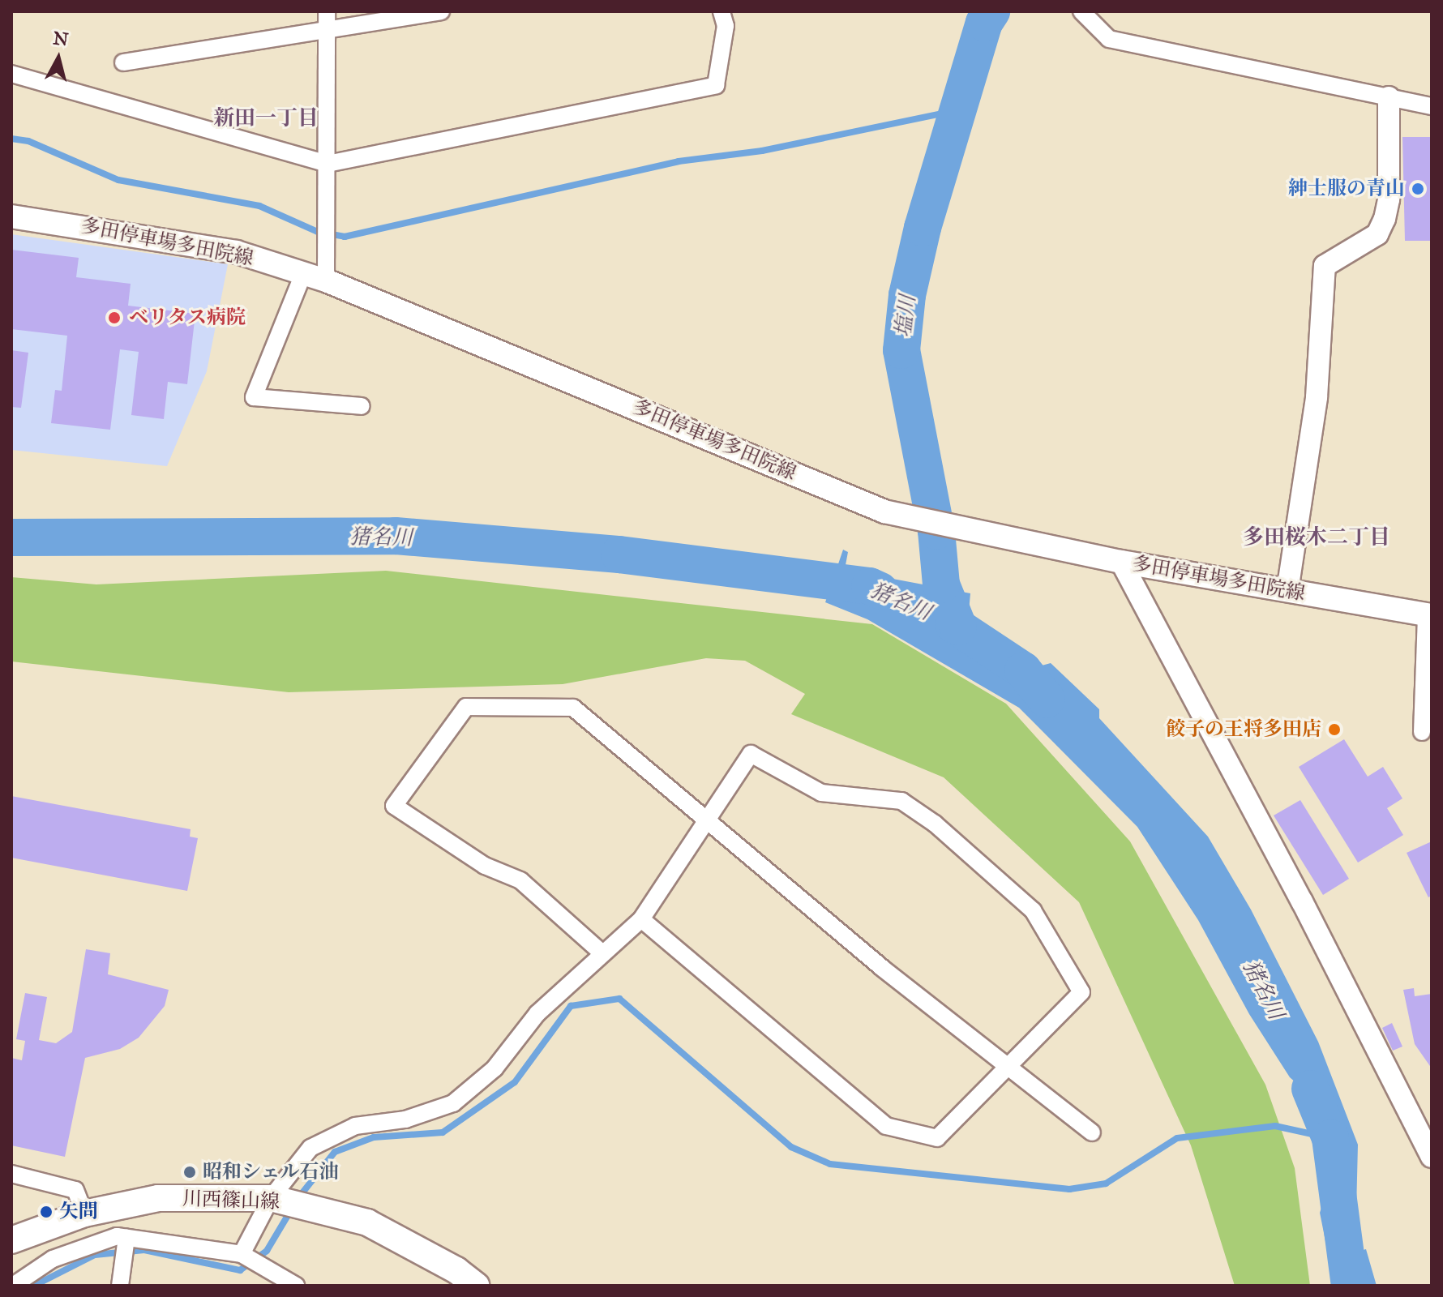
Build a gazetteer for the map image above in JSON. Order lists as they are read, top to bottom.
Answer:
{
  "streets": {
    "main road": ["多田停車場多田院線", "川西篠山線"]
  },
  "districts": ["新田一丁目", "多田桜木二丁目"],
  "water": ["塩川", "猪名川"],
  "places": [
    "紳士服の青山",
    "ベリタス病院",
    "餃子の王将多田店",
    "昭和シェル石油",
    "矢問"
  ],
  "north": "top"
}
